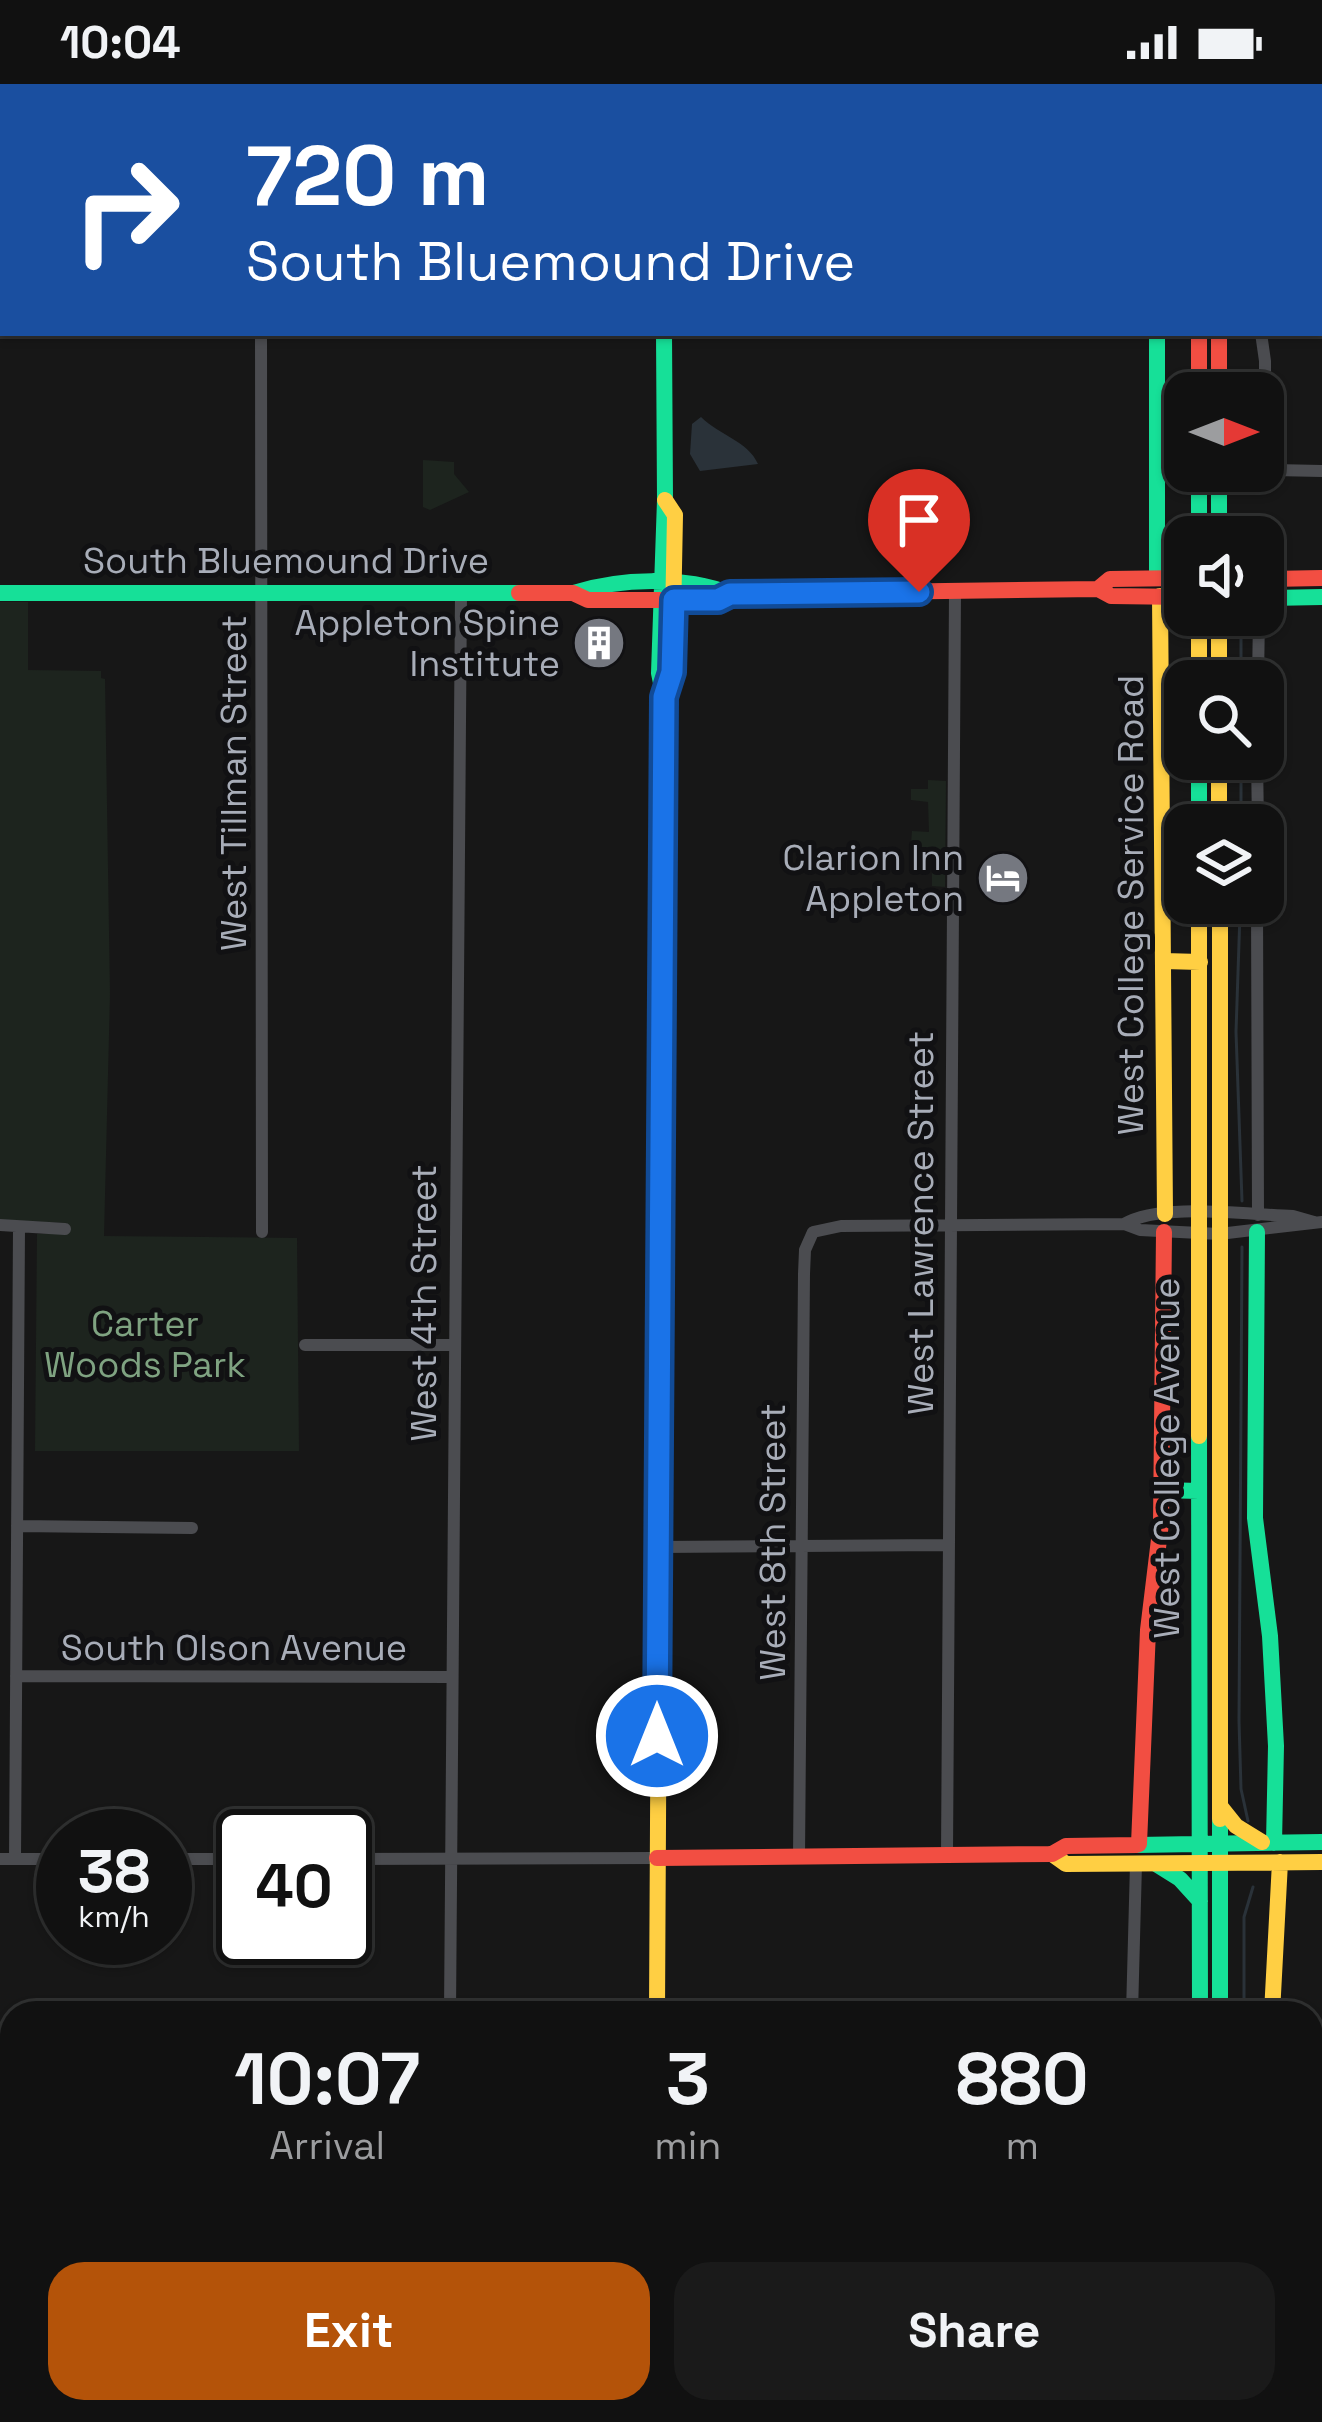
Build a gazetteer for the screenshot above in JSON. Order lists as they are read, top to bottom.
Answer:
{
  "streets": {
    "street": [
      "South Bluemound Drive",
      "West Tillman Street",
      "West College Service Road",
      "West Lawrence Street",
      "West 4th Street",
      "West College Avenue",
      "West 8th Street",
      "South Olson Avenue"
    ]
  },
  "crossings": [
    ["South Bluemound Drive", "West Tillman Street"],
    ["South Bluemound Drive", "West College Service Road"],
    ["South Bluemound Drive", "West Lawrence Street"],
    ["South Bluemound Drive", "West 4th Street"],
    ["West Lawrence Street", "West 8th Street"],
    ["West 4th Street", "South Olson Avenue"]
  ],
  "parks": ["Carter Woods Park"],
  "places": {
    "building": ["Appleton Spine Institute"],
    "hotel": ["Clarion Inn Appleton"]
  },
  "north": "right",
  "page": {
    "status": "10:04",
    "turn": ["720 m", "South Bluemound Drive"],
    "speed": "38 km/h",
    "limit": "40",
    "eta": [
      "10:07",
      "Arrival",
      "3",
      "min",
      "880",
      "m"
    ],
    "buttons": ["Exit", "Share"]
  }
}
